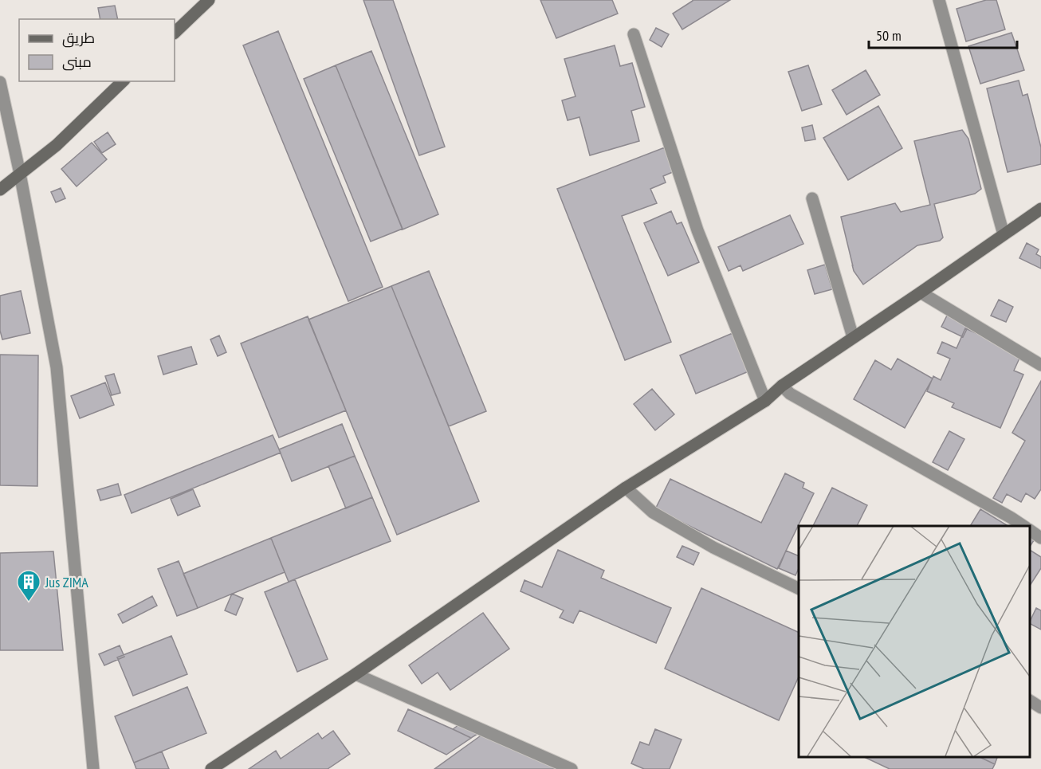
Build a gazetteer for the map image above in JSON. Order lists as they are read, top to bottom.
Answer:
{
  "places": {
    "building": ["Jus ZIMA"]
  },
  "legend": ["طريق", "مبنى"],
  "scale_bar": "50 m"
}
